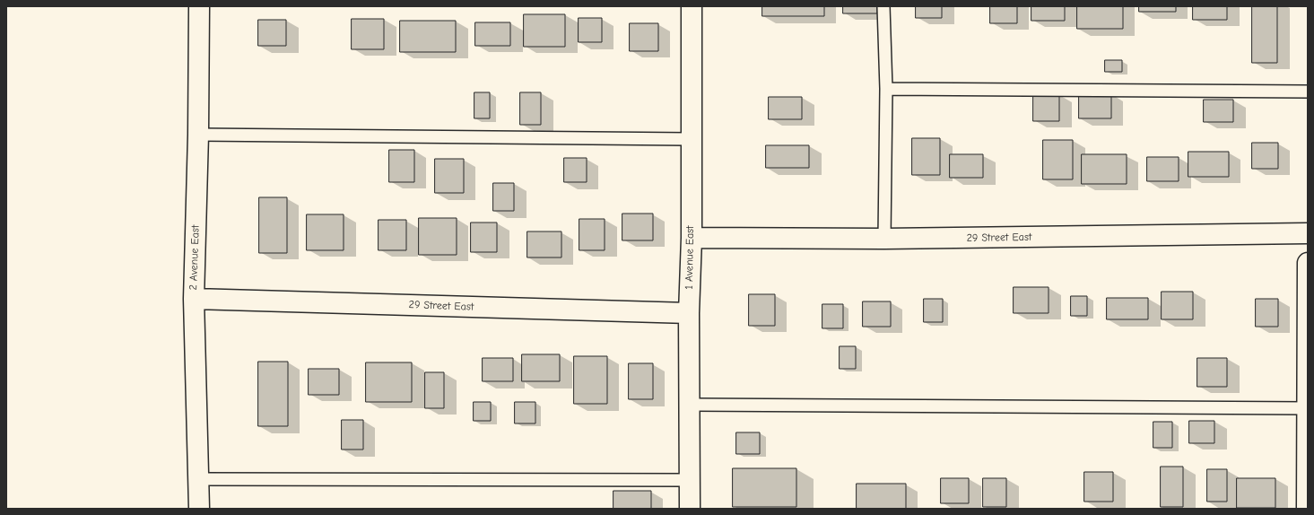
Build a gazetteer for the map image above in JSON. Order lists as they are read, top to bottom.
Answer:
{
  "streets": {
    "street": ["29 Street East", "2 Avenue East", "1 Avenue East"]
  },
  "crossings": [
    ["29 Street East", "2 Avenue East"],
    ["29 Street East", "1 Avenue East"]
  ]
}
